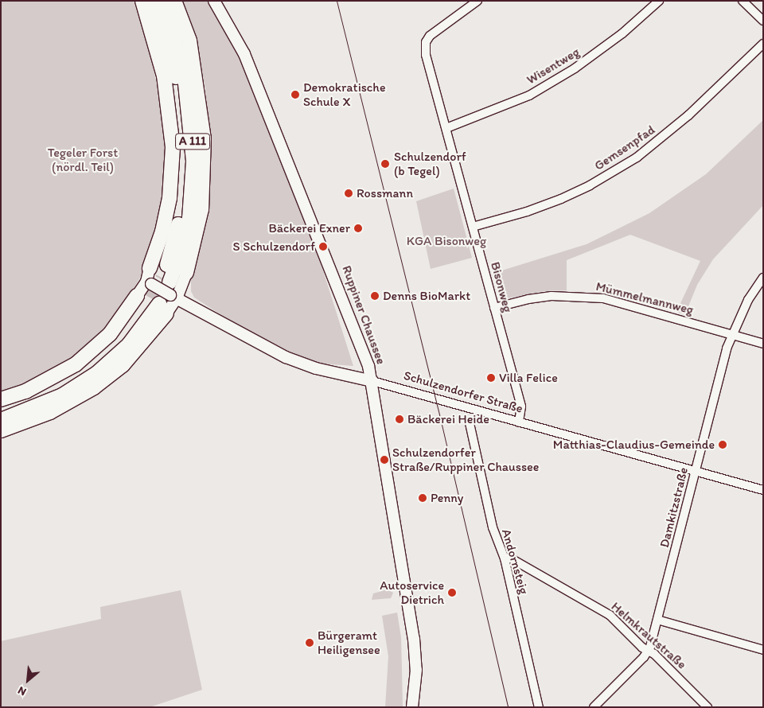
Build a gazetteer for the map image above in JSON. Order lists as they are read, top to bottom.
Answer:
{
  "streets": {
    "highway": ["A 111"],
    "main road": ["Ruppiner Chaussee", "Schulzendorfer Straße"],
    "street": [
      "Wisentweg",
      "Gemsenpfad",
      "Bisonweg",
      "Mümmelmannweg",
      "Damkitzstraße",
      "Andornsteig",
      "Helmkrautstraße"
    ]
  },
  "crossings": [
    ["Wisentweg", "Bisonweg"],
    ["A 111", "Schulzendorfer Straße"],
    ["Gemsenpfad", "Bisonweg"],
    ["Bisonweg", "Mümmelmannweg"],
    ["Bisonweg", "Schulzendorfer Straße"],
    ["Mümmelmannweg", "Damkitzstraße"],
    ["Ruppiner Chaussee", "Schulzendorfer Straße"],
    ["Schulzendorfer Straße", "Damkitzstraße"],
    ["Damkitzstraße", "Helmkrautstraße"],
    ["Andornsteig", "Helmkrautstraße"]
  ],
  "parks": ["Tegeler Forst (nördl. Teil)", "KGA Bisonweg"],
  "places": [
    "Demokratische Schule X",
    "Schulzendorf (b Tegel)",
    "Rossmann",
    "Bäckerei Exner",
    "S Schulzendorf",
    "Denns BioMarkt",
    "Villa Felice",
    "Bäckerei Heide",
    "Matthias-Claudius-Gemeinde",
    "Schulzendorfer Straße/Ruppiner Chaussee",
    "Penny",
    "Autoservice Dietrich",
    "Bürgeramt Heiligensee"
  ],
  "north": "bottom left"
}
